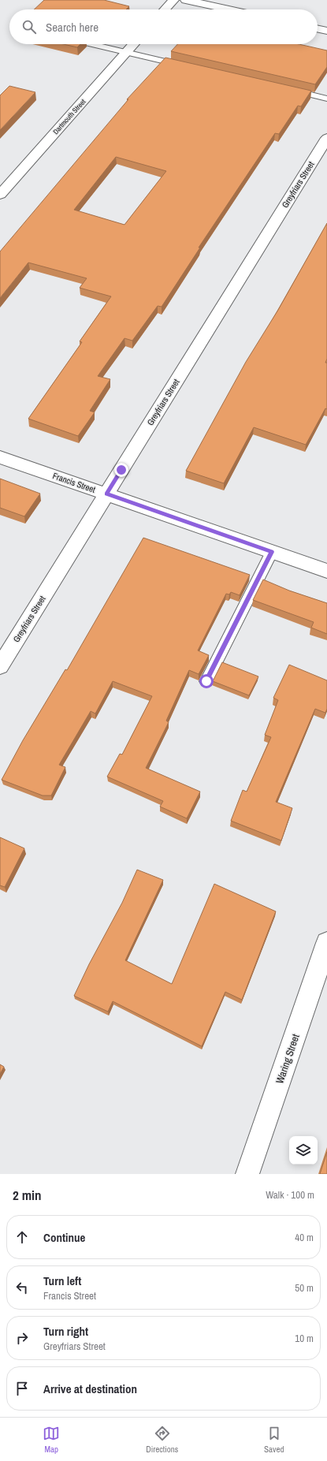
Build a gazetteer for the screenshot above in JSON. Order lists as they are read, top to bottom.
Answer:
{
  "streets": {
    "street": [
      "Dartmouth Street",
      "Greyfriars Street",
      "Francis Street",
      "Waring Street"
    ]
  },
  "crossings": [
    ["Greyfriars Street", "Francis Street"]
  ],
  "page": {
    "search": "Search here",
    "heading": ["2 min", "Walk · 100 m"],
    "list": [
      ["Continue", "40 m"],
      ["Turn left", "Francis Street", "50 m"],
      ["Turn right", "Greyfriars Street", "10 m"],
      "Arrive at destination"
    ],
    "nav": ["Map", "Directions", "Saved"]
  }
}
